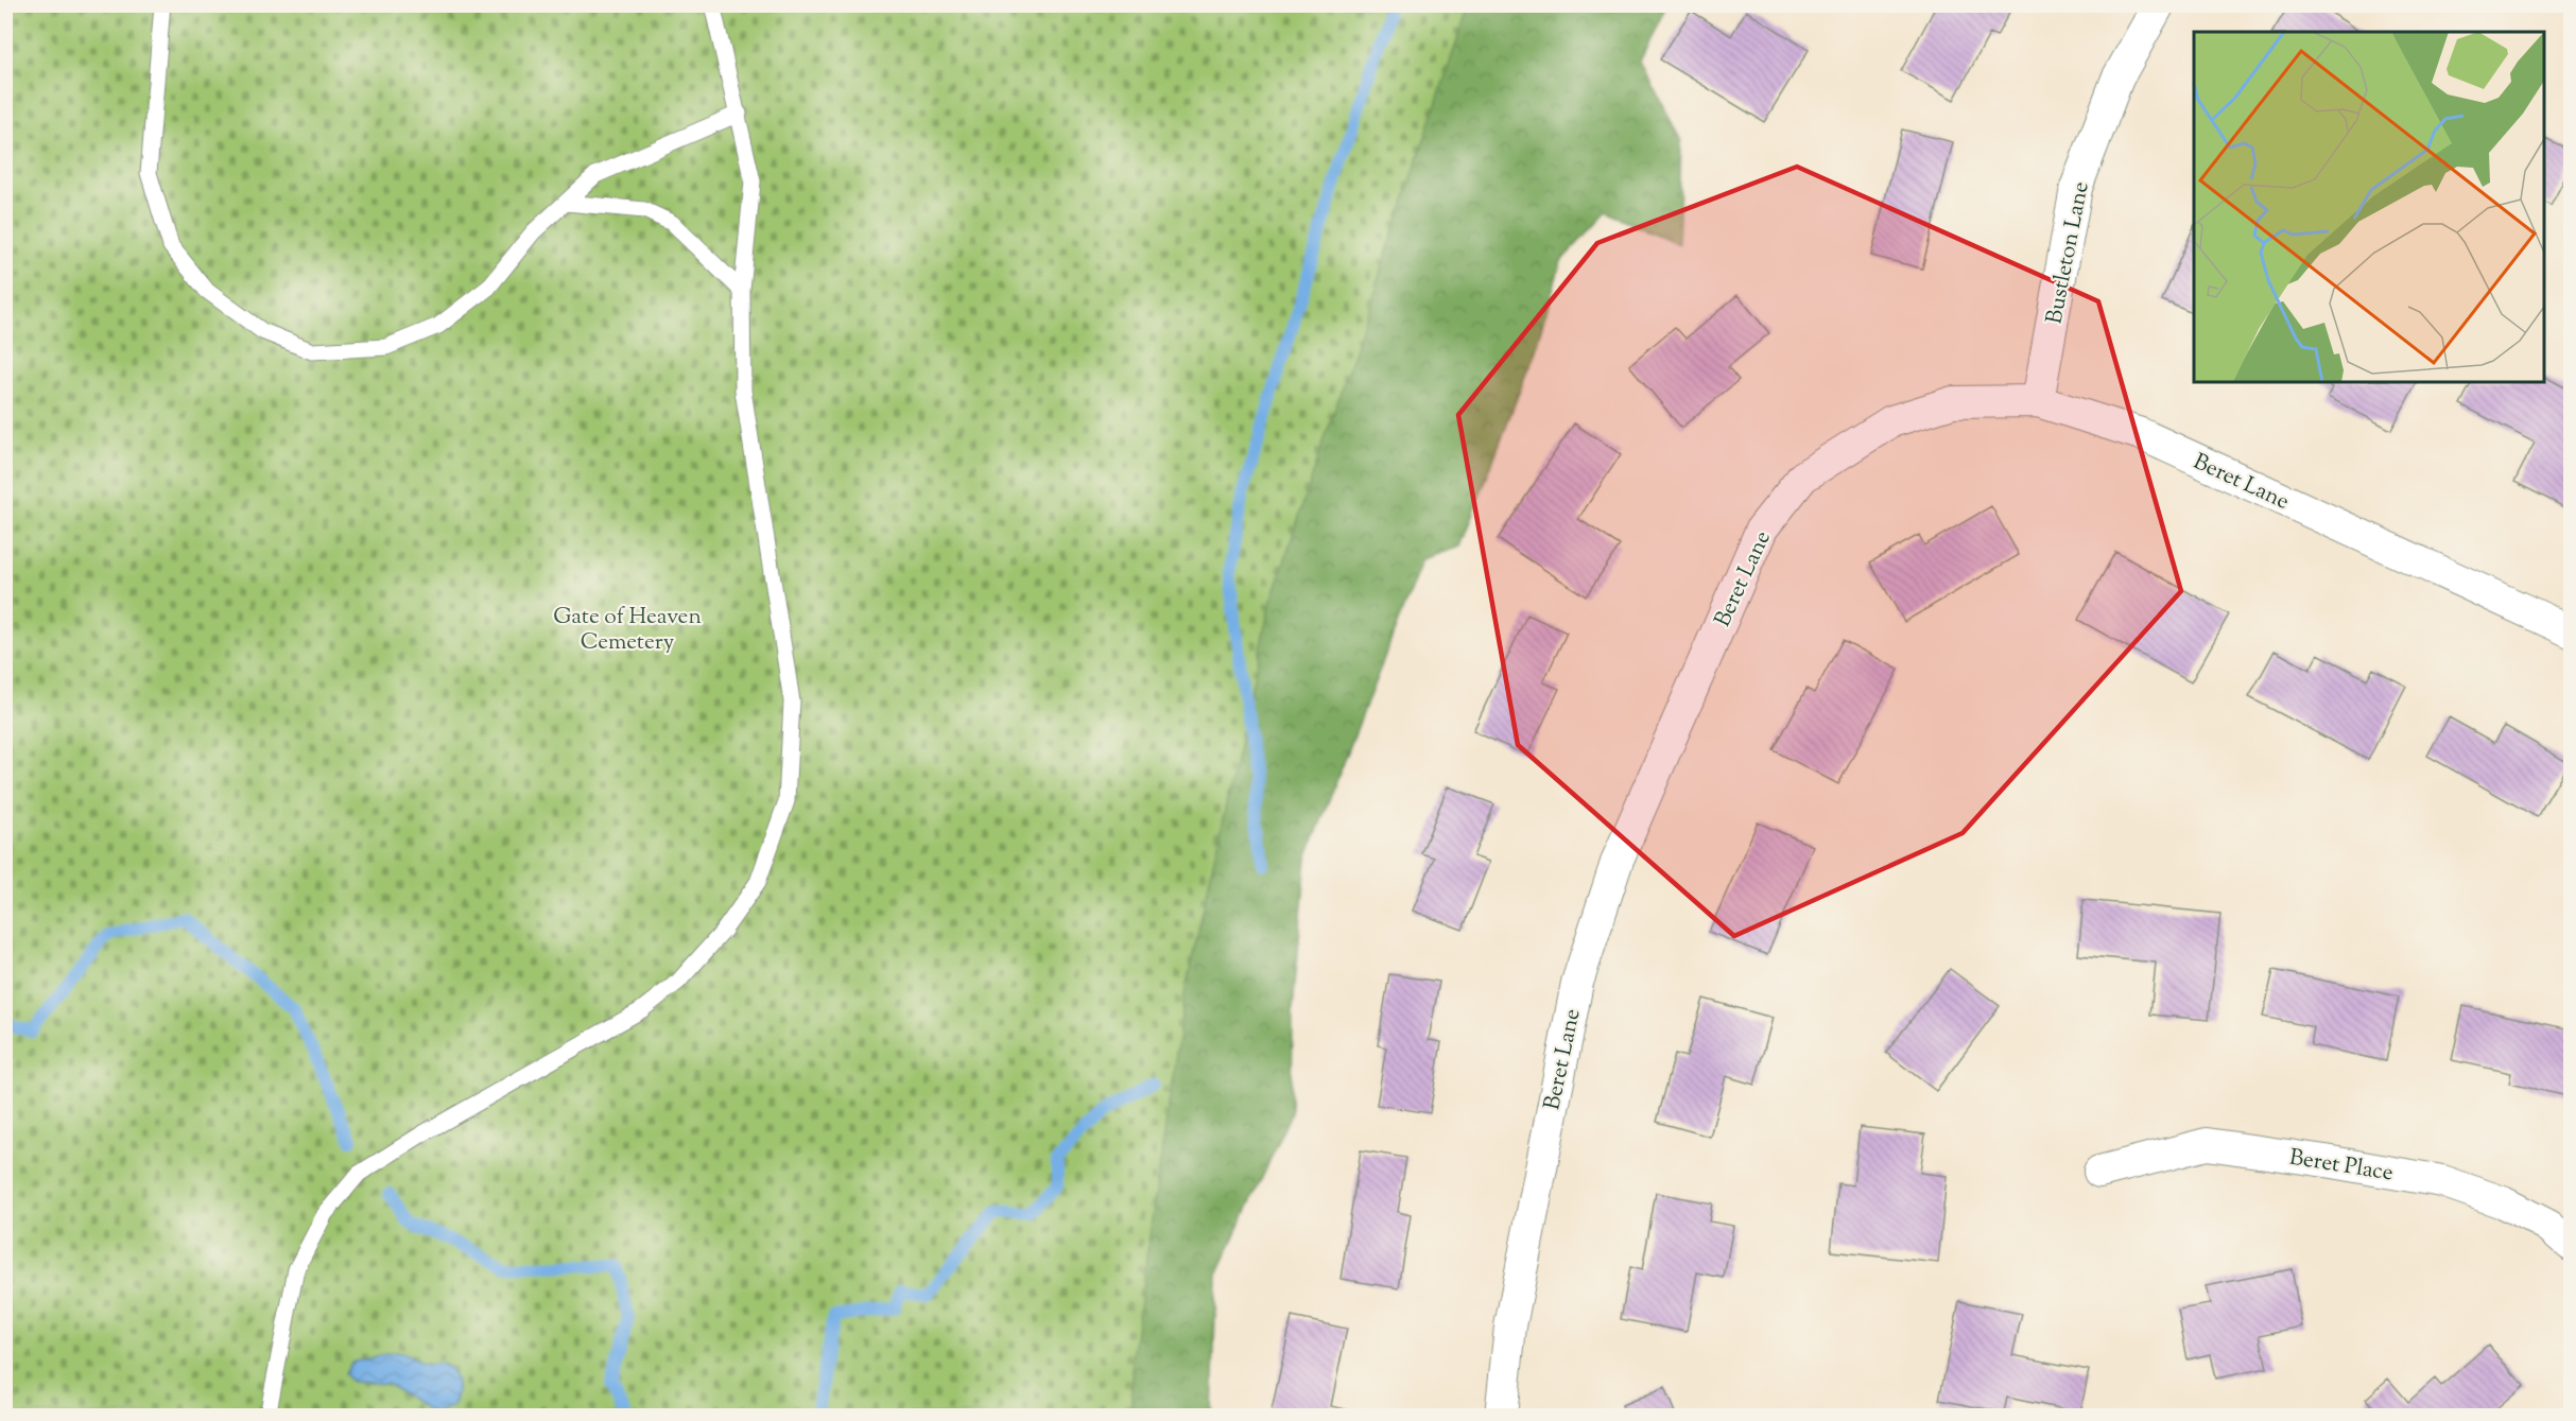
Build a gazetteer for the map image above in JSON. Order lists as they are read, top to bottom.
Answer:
{
  "streets": {
    "street": ["Bustleton Lane", "Beret Lane", "Beret Place"]
  },
  "crossings": [
    ["Bustleton Lane", "Beret Lane"]
  ],
  "parks": ["Gate of Heaven Cemetery"]
}
